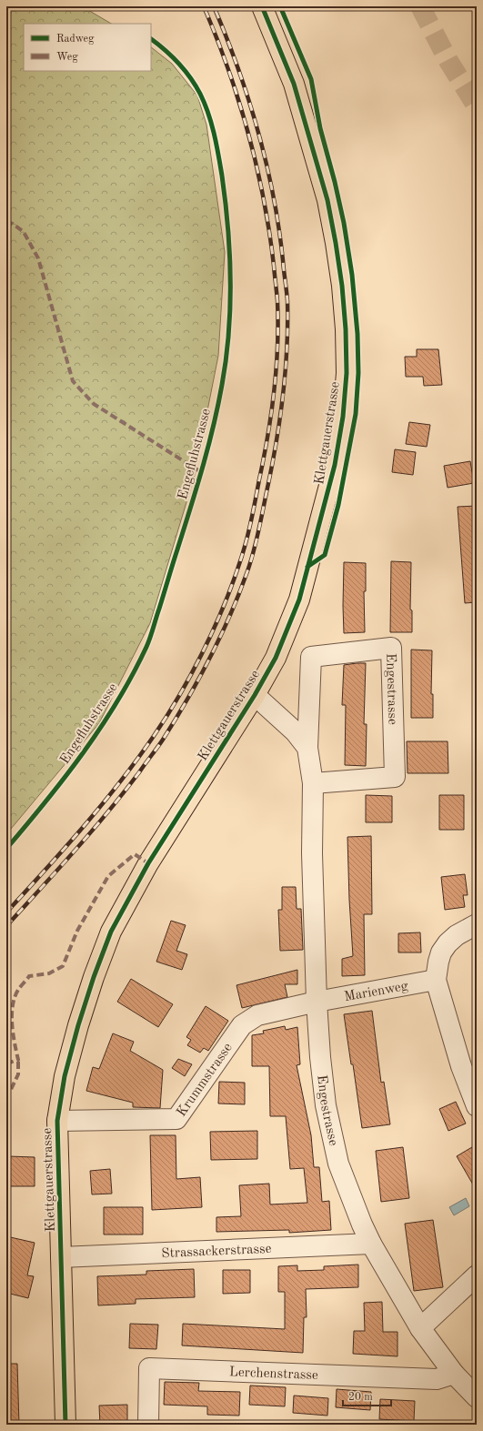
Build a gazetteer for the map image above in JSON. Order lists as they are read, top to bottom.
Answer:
{
  "streets": {
    "main road": ["Klettgauerstrasse"],
    "street": [
      "Engestrasse",
      "Marienweg",
      "Krummstrasse",
      "Strassackerstrasse",
      "Lerchenstrasse"
    ],
    "cycle path": ["Engefluhstrasse"]
  },
  "crossings": [
    ["Klettgauerstrasse", "Engestrasse"],
    ["Klettgauerstrasse", "Krummstrasse"],
    ["Klettgauerstrasse", "Strassackerstrasse"],
    ["Engestrasse", "Marienweg"],
    ["Engestrasse", "Krummstrasse"],
    ["Engestrasse", "Strassackerstrasse"],
    ["Engestrasse", "Lerchenstrasse"],
    ["Marienweg", "Krummstrasse"]
  ],
  "legend": ["Radweg", "Weg"],
  "scale_bar": "20 m"
}
